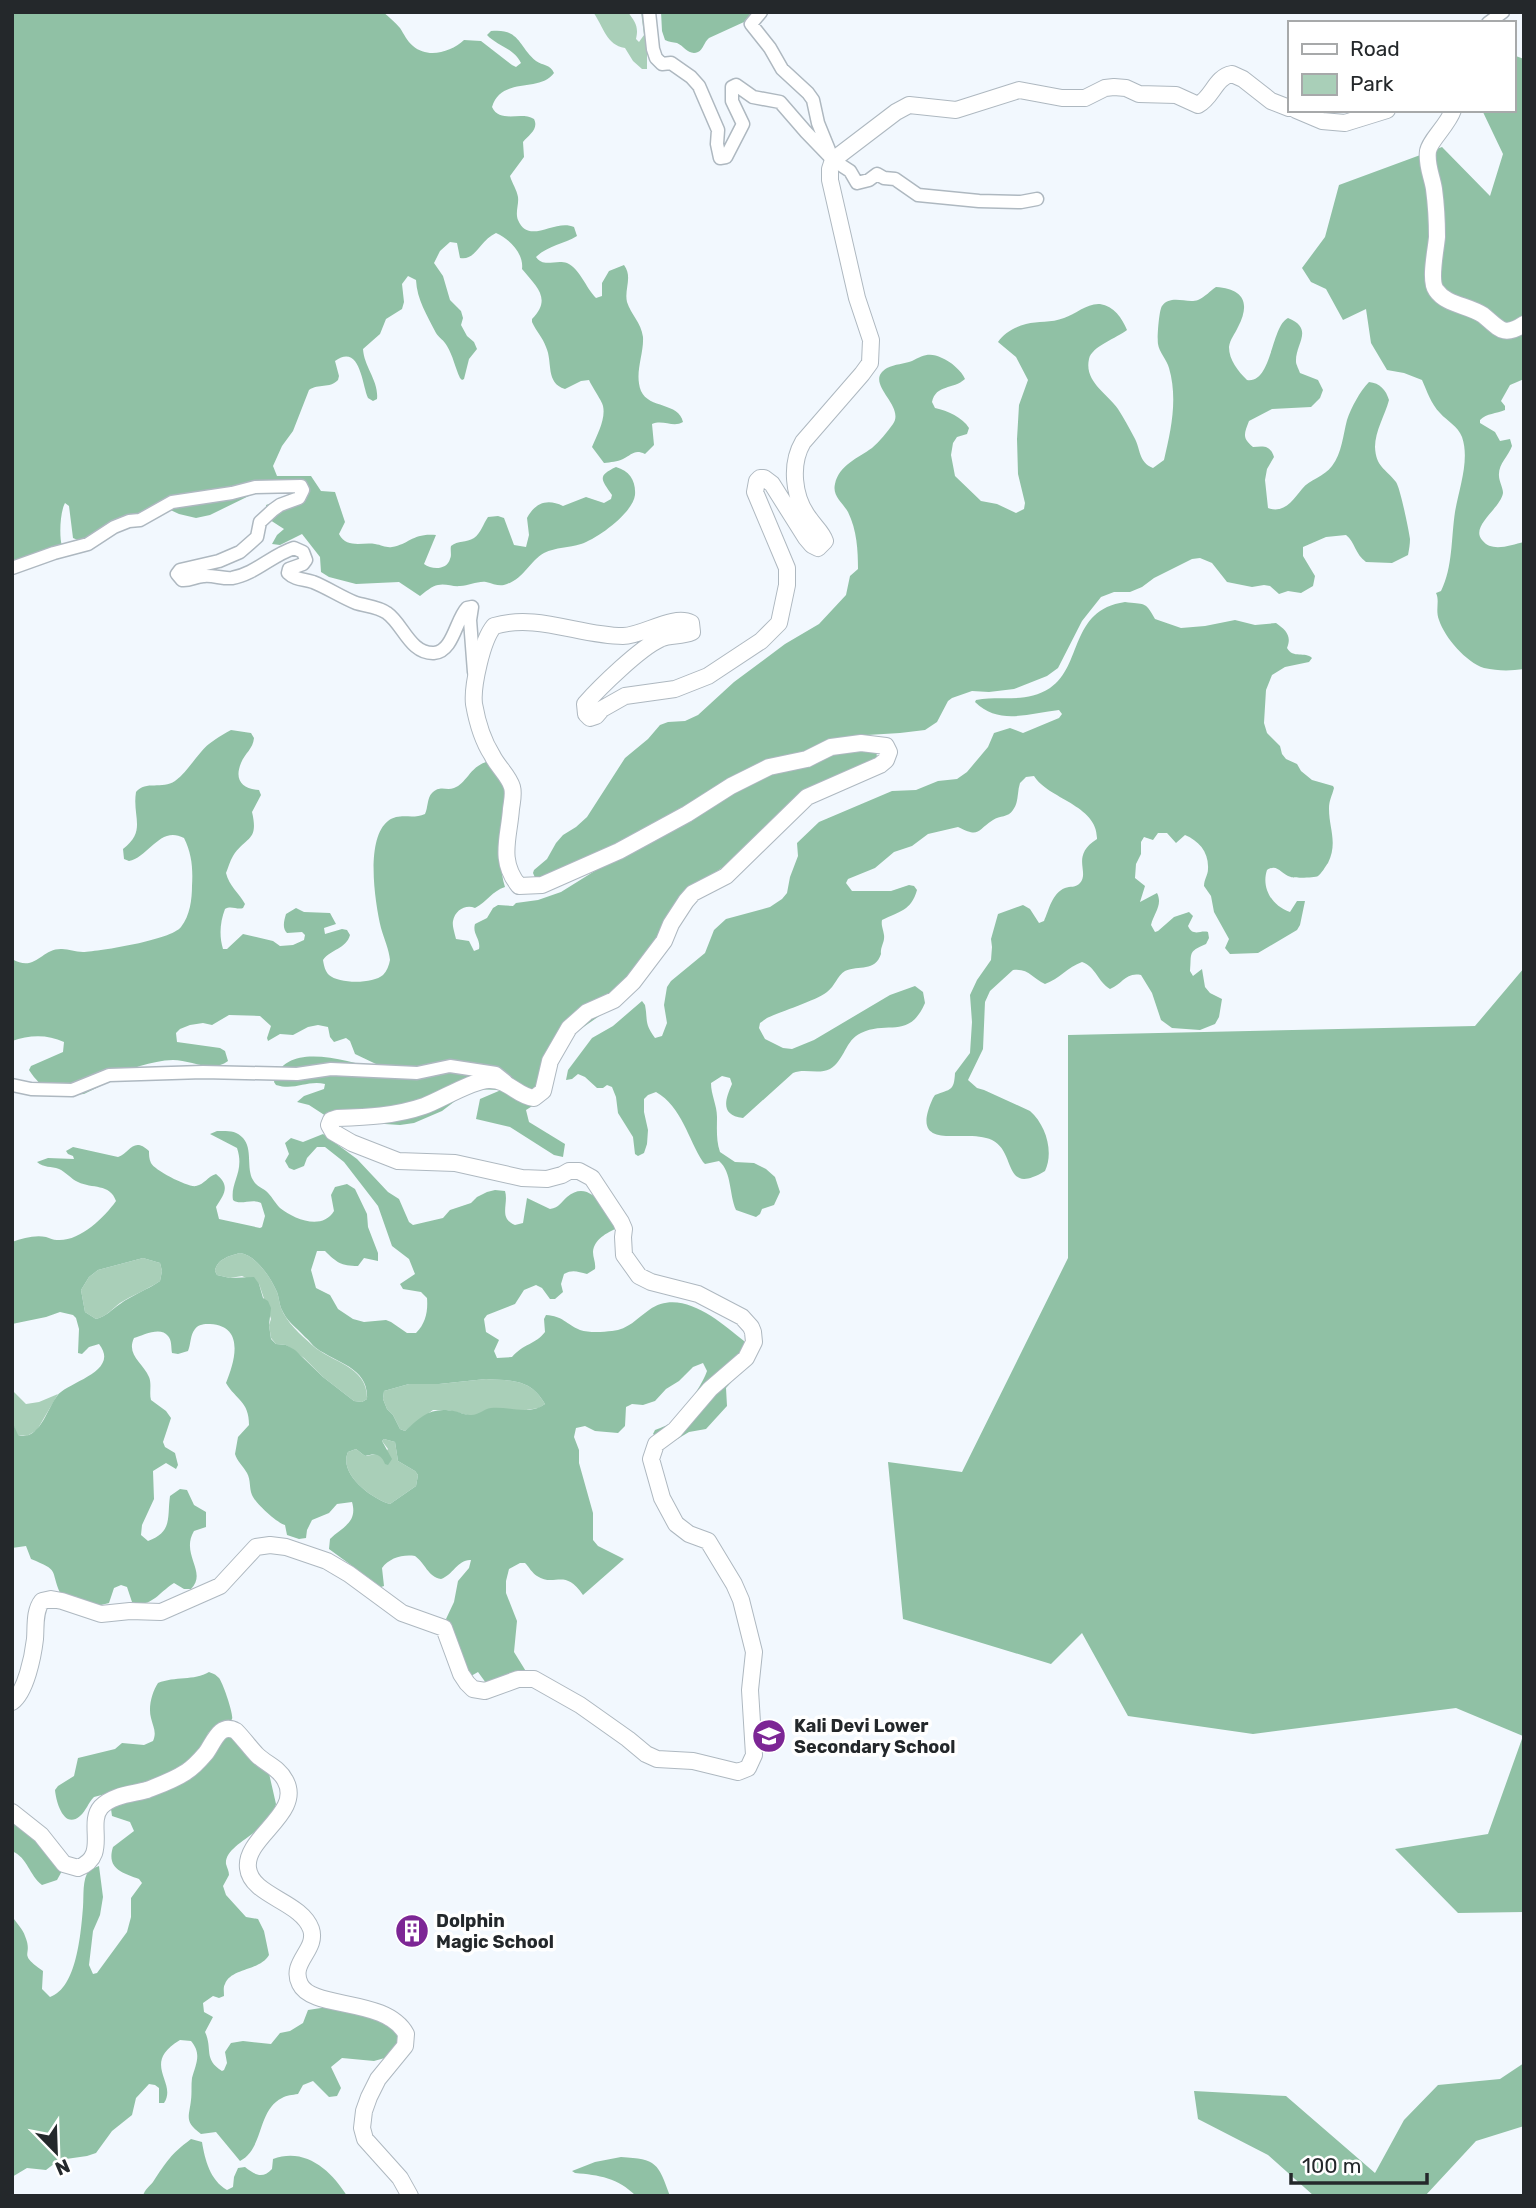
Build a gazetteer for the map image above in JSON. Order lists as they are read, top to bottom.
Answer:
{
  "places": {
    "school or university": ["Kali Devi Lower Secondary School"],
    "building": ["Dolphin Magic School"]
  },
  "legend": ["Road", "Park"],
  "scale_bar": "100 m",
  "north": "bottom right"
}
